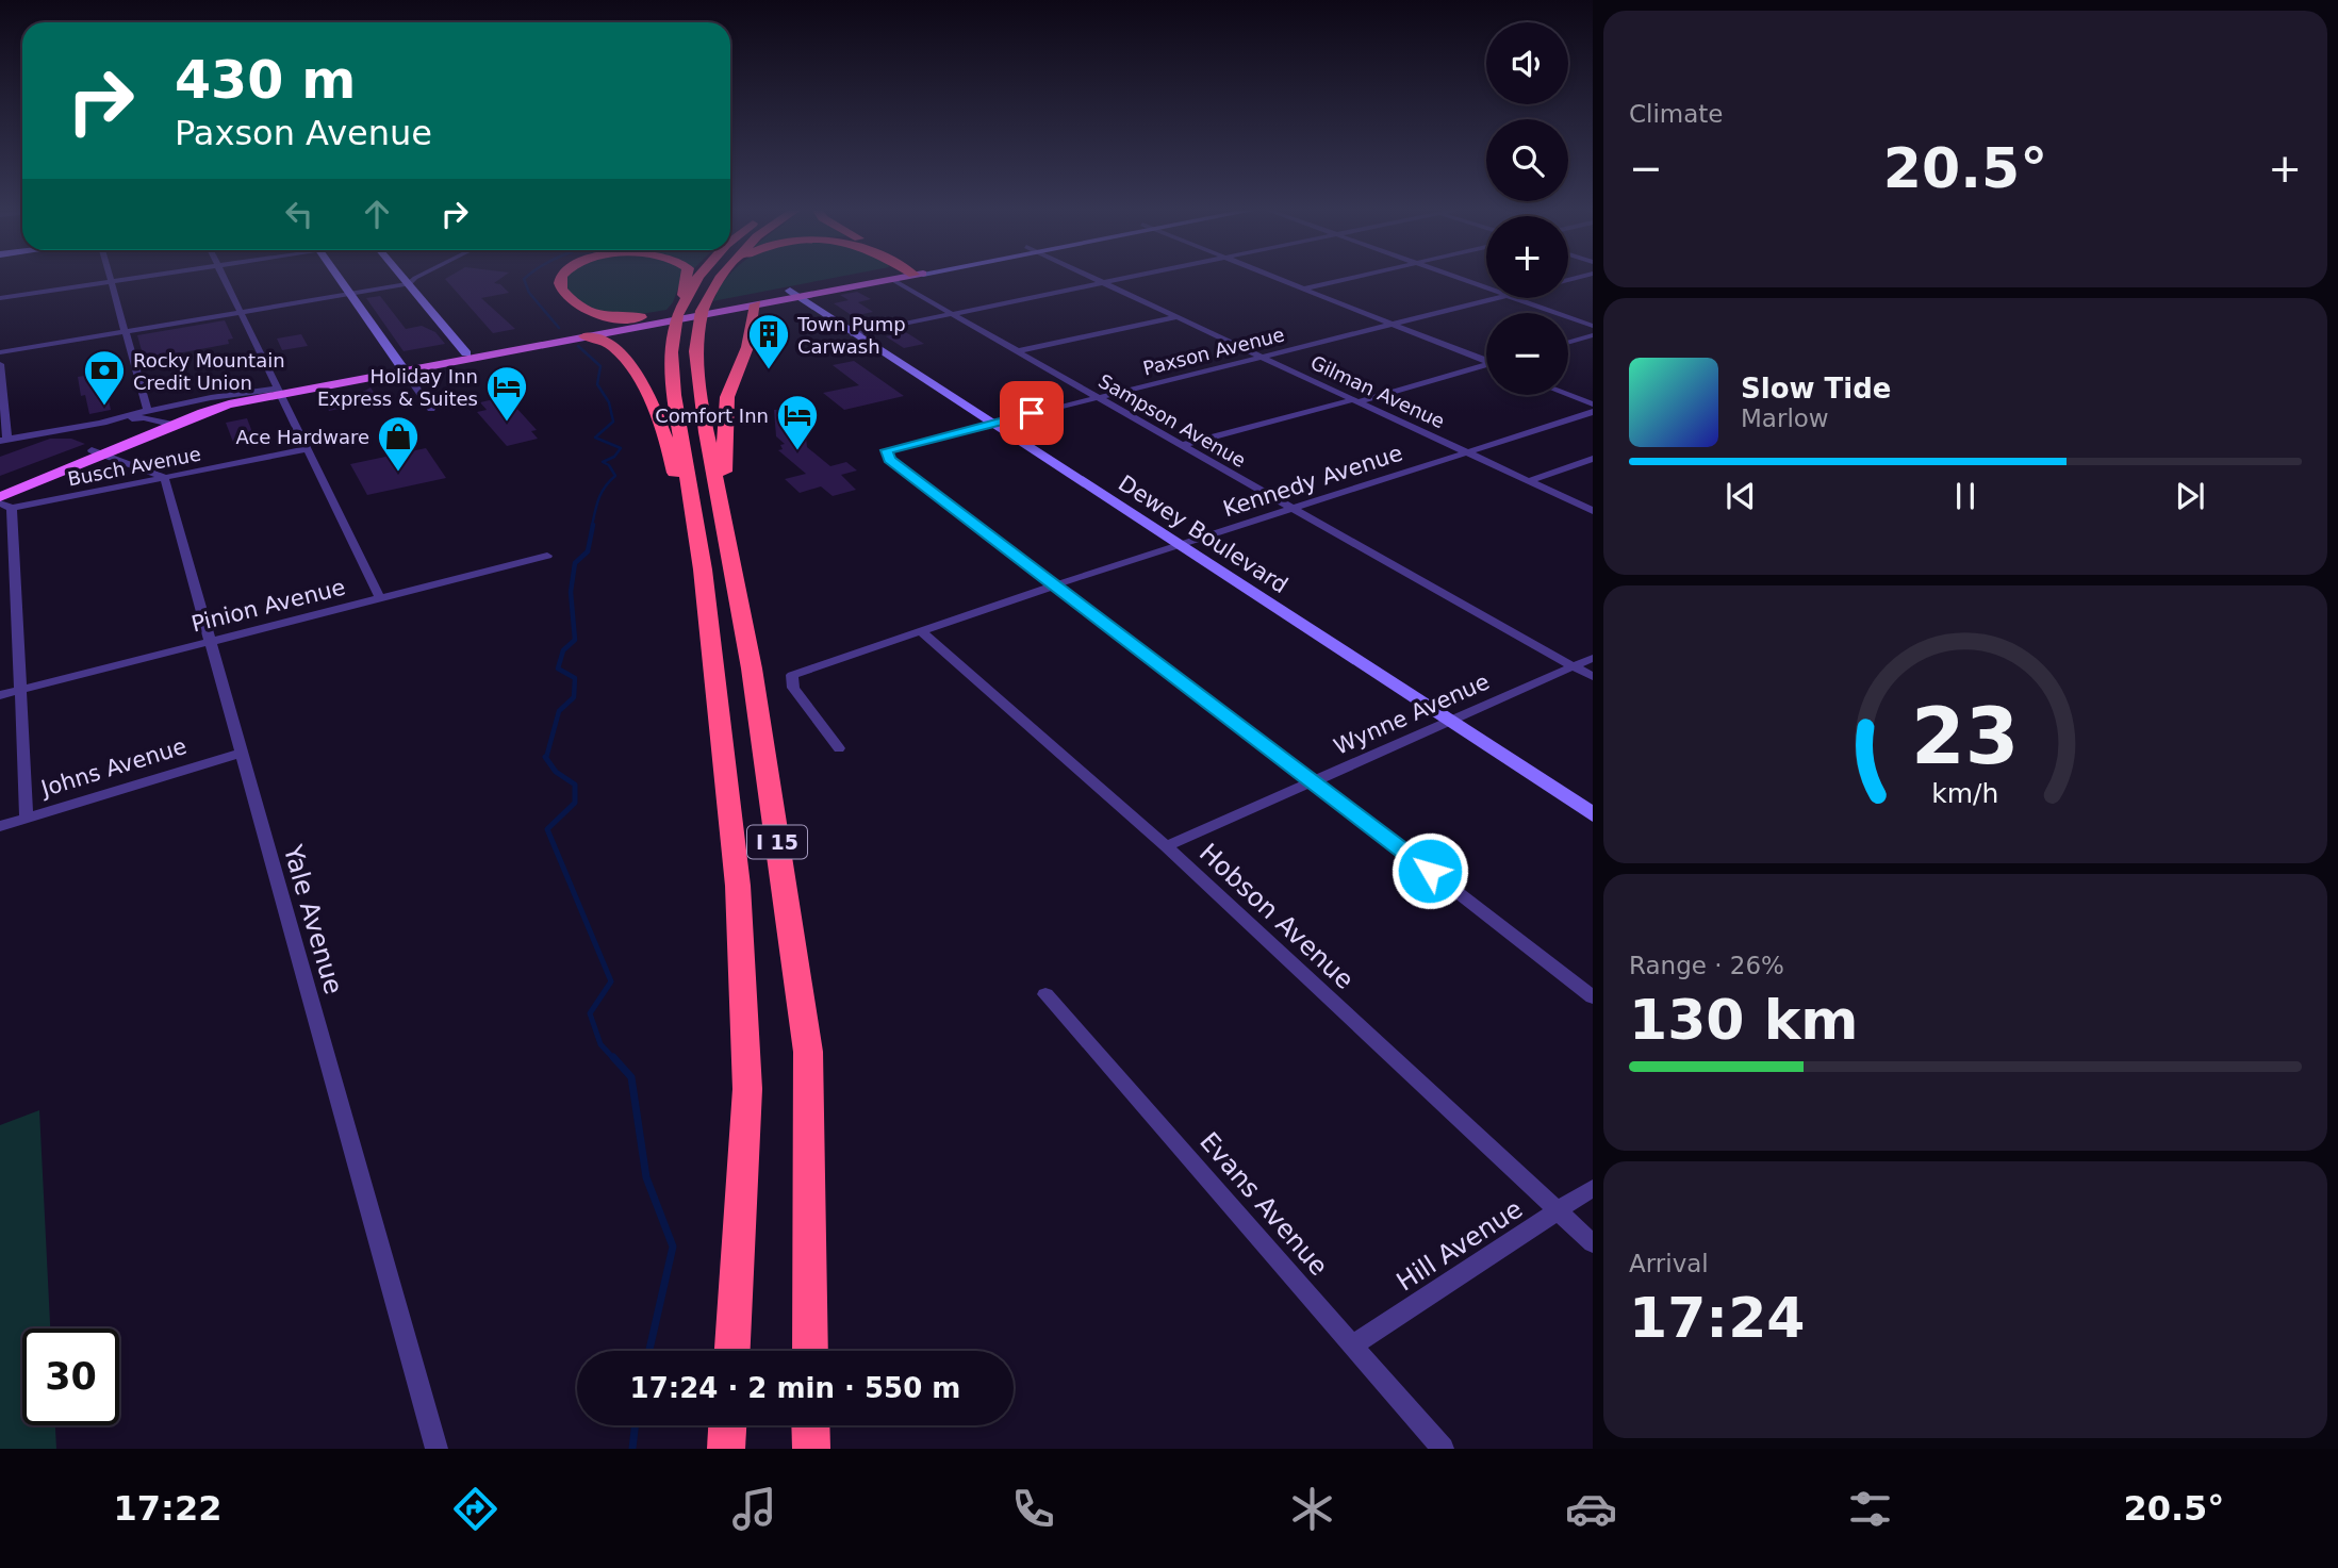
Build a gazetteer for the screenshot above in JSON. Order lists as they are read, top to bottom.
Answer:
{
  "streets": {
    "highway": ["I 15"],
    "street": [
      "Paxson Avenue",
      "Gilman Avenue",
      "Sampson Avenue",
      "Busch Avenue",
      "Kennedy Avenue",
      "Dewey Boulevard",
      "Pinion Avenue",
      "Wynne Avenue",
      "Johns Avenue",
      "Hobson Avenue",
      "Yale Avenue",
      "Evans Avenue",
      "Hill Avenue"
    ]
  },
  "crossings": [
    ["Paxson Avenue", "Gilman Avenue"],
    ["Paxson Avenue", "Sampson Avenue"],
    ["Paxson Avenue", "Kennedy Avenue"],
    ["Paxson Avenue", "Dewey Boulevard"],
    ["Gilman Avenue", "Kennedy Avenue"],
    ["Sampson Avenue", "Kennedy Avenue"],
    ["Sampson Avenue", "Wynne Avenue"],
    ["Busch Avenue", "Yale Avenue"],
    ["Kennedy Avenue", "Dewey Boulevard"],
    ["Kennedy Avenue", "Hobson Avenue"],
    ["Dewey Boulevard", "Wynne Avenue"],
    ["Pinion Avenue", "Yale Avenue"],
    ["Wynne Avenue", "Hobson Avenue"],
    ["Johns Avenue", "Yale Avenue"],
    ["Hobson Avenue", "Hill Avenue"],
    ["Evans Avenue", "Hill Avenue"]
  ],
  "places": {
    "building": ["Town Pump Carwash"],
    "bank": ["Rocky Mountain Credit Union"],
    "hotel": ["Holiday Inn Express & Suites", "Comfort Inn"],
    "shop": ["Ace Hardware"]
  },
  "page": {
    "tile": [
      "Climate",
      ["Range · 26%", "130 km"],
      ["Arrival", "17:24"]
    ],
    "map_buttons": ["+", "−"],
    "turn": ["430 m", "Paxson Avenue"],
    "heat": ["−", "20.5°", "+"],
    "song": ["Slow Tide", "Marlow"],
    "limit": "30",
    "trip": "17:24 · 2 min · 550 m",
    "tabs": ["17:22", "20.5°"],
    "gauge": ["23", "km/h"]
  }
}
